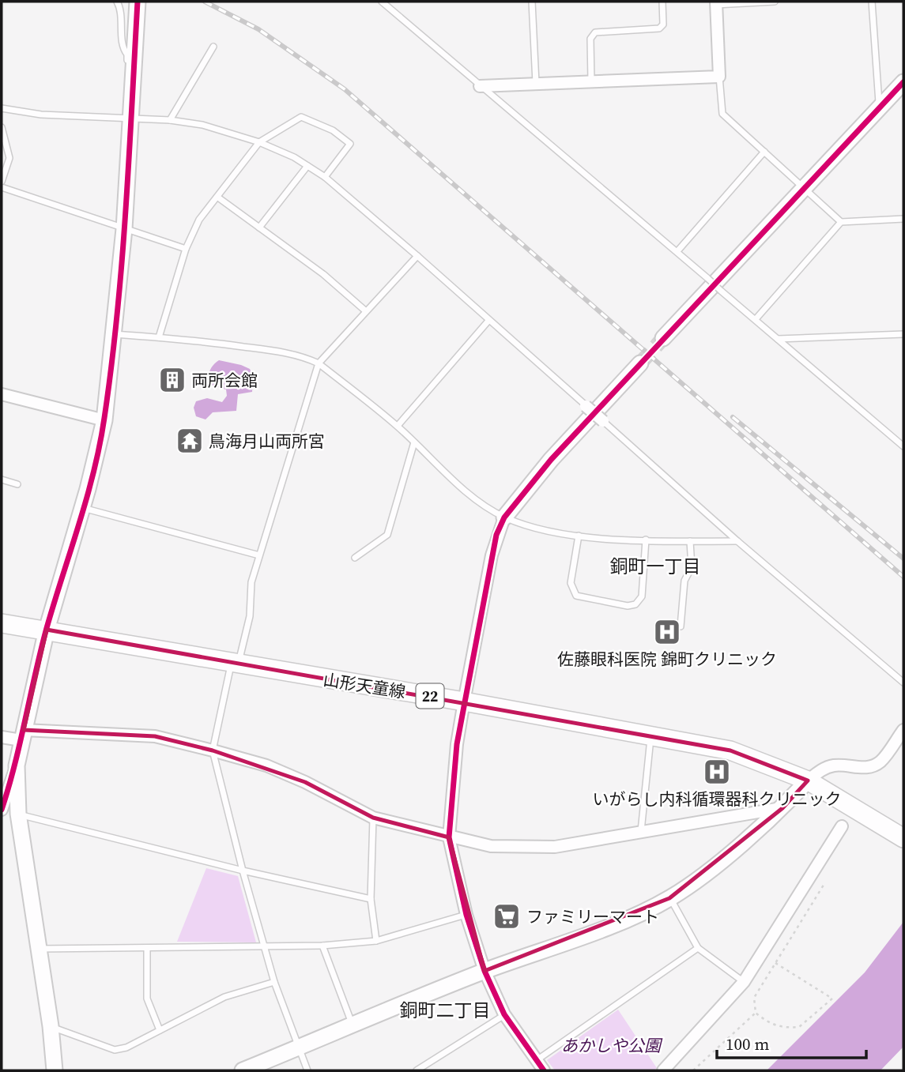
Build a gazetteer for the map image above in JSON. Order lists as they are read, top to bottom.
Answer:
{
  "streets": {
    "main road": ["山形天童線", "22"]
  },
  "districts": ["銅町一丁目", "銅町二丁目"],
  "parks": ["あかしや公園"],
  "places": {
    "building": ["両所会館"],
    "temple": ["鳥海月山両所宮"],
    "hospital": ["佐藤眼科医院 錦町クリニック", "いがらし内科循環器科クリニック"],
    "supermarket": ["ファミリーマート"]
  },
  "scale_bar": "100 m"
}
